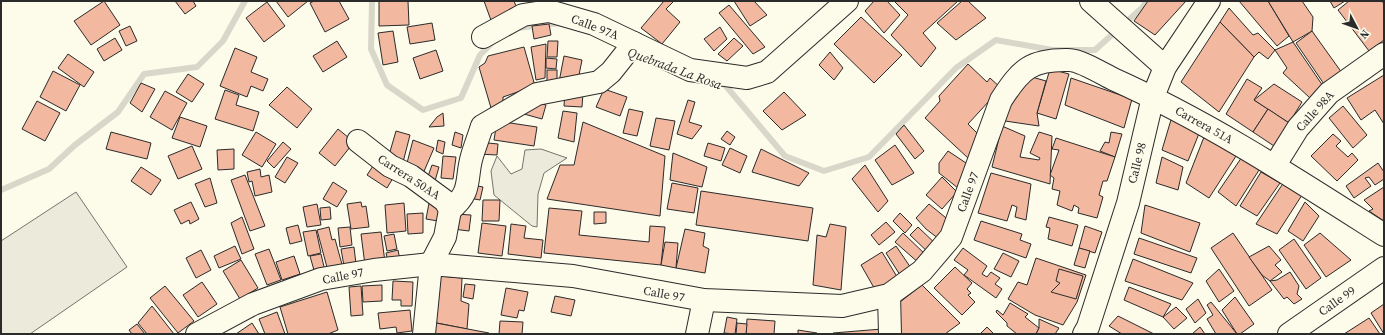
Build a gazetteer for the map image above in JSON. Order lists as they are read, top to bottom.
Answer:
{
  "streets": {
    "street": [
      "Calle 97A",
      "Calle 98A",
      "Carrera 51A",
      "Calle 98",
      "Carrera 50AA",
      "Calle 97",
      "Calle 99"
    ]
  },
  "crossings": [
    ["Calle 98A", "Carrera 51A"],
    ["Carrera 51A", "Calle 98"],
    ["Carrera 51A", "Calle 97"],
    ["Carrera 50AA", "Calle 97"]
  ],
  "water": ["Quebrada La Rosa"],
  "north": "bottom right"
}
